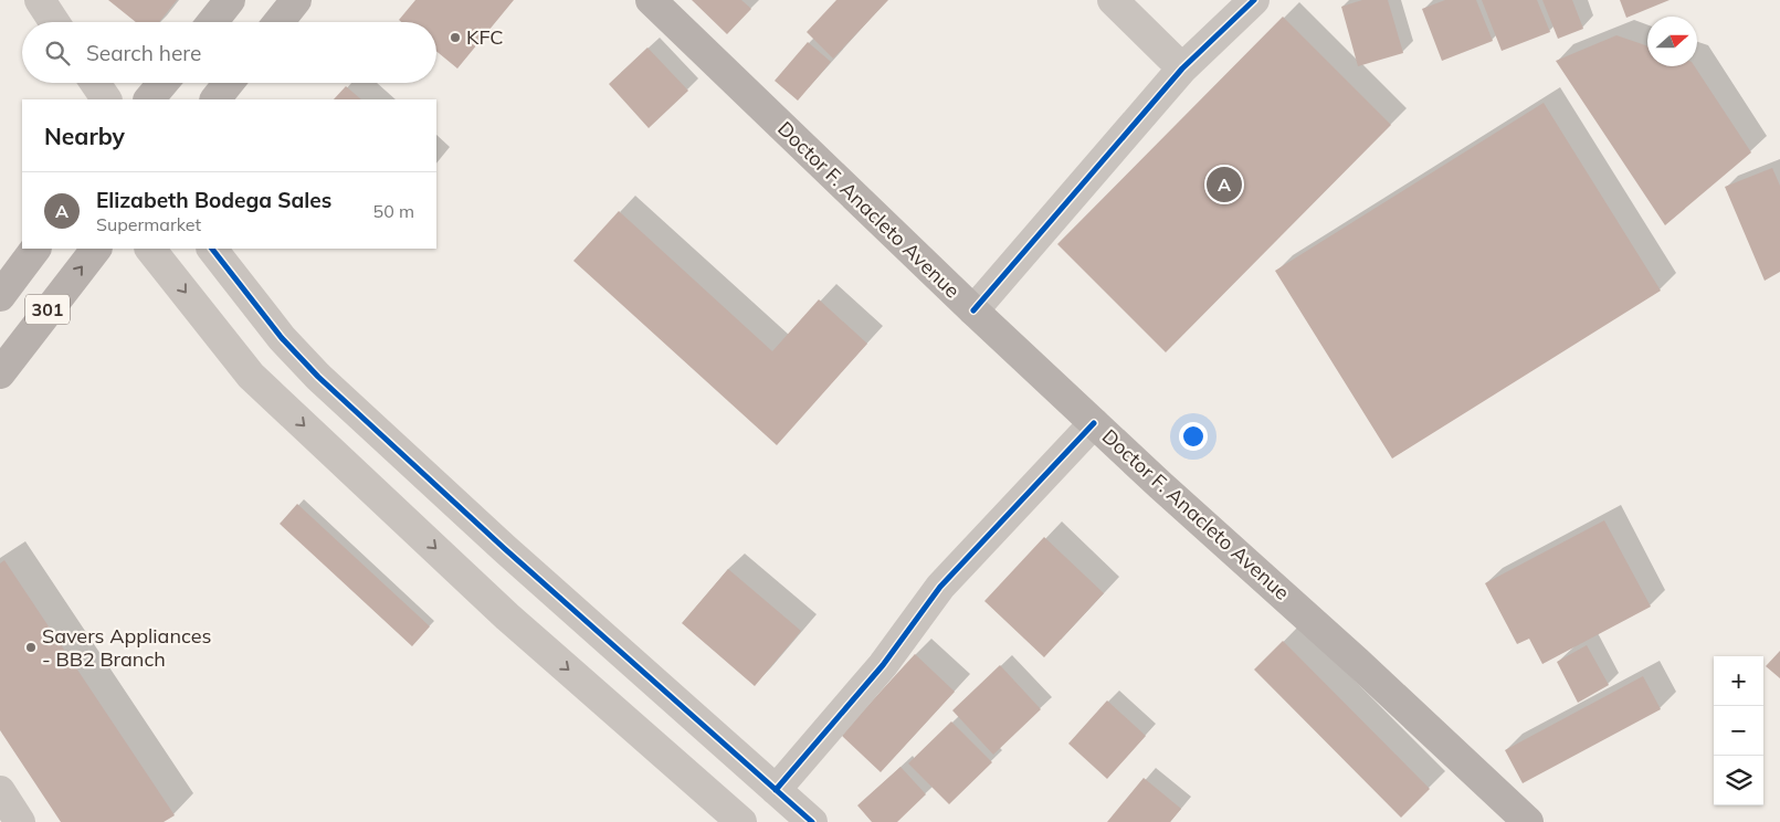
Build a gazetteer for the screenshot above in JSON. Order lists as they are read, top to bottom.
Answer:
{
  "streets": {
    "main road": ["Doctor F. Anacleto Avenue", "301"]
  },
  "places": ["KFC", "Savers Appliances - BB2 Branch"],
  "north": "right",
  "page": {
    "search": "Search here",
    "heading": "Nearby",
    "pins": "A",
    "list": [
      {
        "mark": "A",
        "name": "Elizabeth Bodega Sales",
        "note": "Supermarket",
        "value": "50 m"
      }
    ],
    "map_buttons": ["+", "−"]
  }
}
